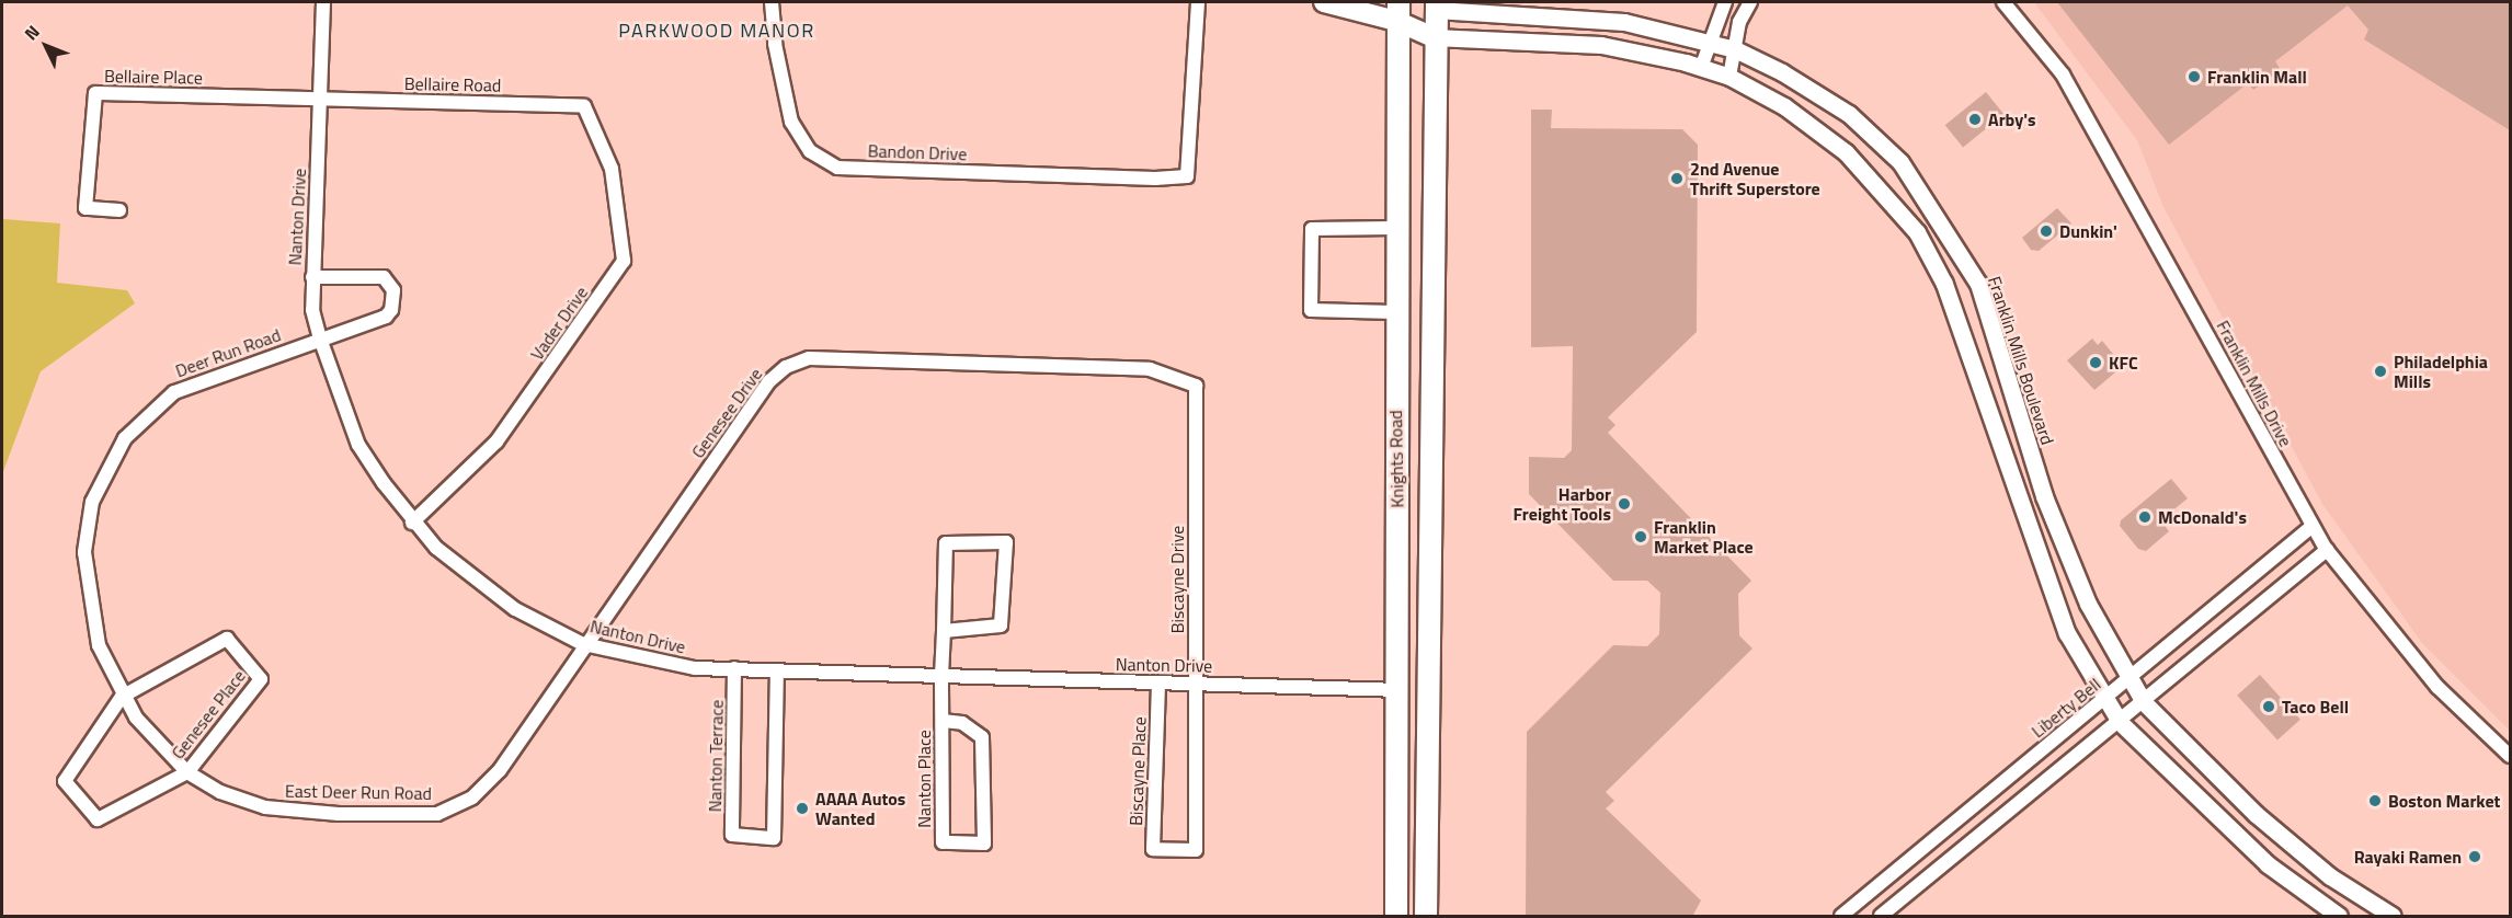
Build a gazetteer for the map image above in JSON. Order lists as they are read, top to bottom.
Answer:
{
  "streets": {
    "main road": ["Knights Road"],
    "street": [
      "Bellaire Place",
      "Bellaire Road",
      "Bandon Drive",
      "Nanton Drive",
      "Vader Drive",
      "Deer Run Road",
      "Franklin Mills Boulevard",
      "Franklin Mills Drive",
      "Genesee Drive",
      "Biscayne Drive",
      "Liberty Bell",
      "Genesee Place",
      "Nanton Terrace",
      "Biscayne Place",
      "Nanton Place",
      "East Deer Run Road"
    ]
  },
  "crossings": [
    ["Bellaire Place", "Bellaire Road"],
    ["Bellaire Place", "Nanton Drive"],
    ["Bellaire Road", "Nanton Drive"],
    ["Bellaire Road", "Vader Drive"],
    ["Nanton Drive", "Vader Drive"],
    ["Nanton Drive", "Deer Run Road"],
    ["Nanton Drive", "Genesee Drive"],
    ["Nanton Drive", "Knights Road"],
    ["Nanton Drive", "Biscayne Drive"],
    ["Nanton Drive", "Nanton Terrace"],
    ["Nanton Drive", "Biscayne Place"],
    ["Nanton Drive", "Nanton Place"],
    ["Deer Run Road", "Genesee Place"],
    ["Deer Run Road", "East Deer Run Road"],
    ["Franklin Mills Boulevard", "Knights Road"],
    ["Franklin Mills Boulevard", "Liberty Bell"],
    ["Franklin Mills Drive", "Liberty Bell"],
    ["Genesee Drive", "Biscayne Drive"],
    ["Genesee Drive", "East Deer Run Road"],
    ["Biscayne Drive", "Biscayne Place"],
    ["Genesee Place", "East Deer Run Road"]
  ],
  "districts": ["PARKWOOD MANOR"],
  "places": [
    "Franklin Mall",
    "Arby's",
    "2nd Avenue Thrift Superstore",
    "Dunkin'",
    "KFC",
    "Philadelphia Mills",
    "Harbor Freight Tools",
    "McDonald's",
    "Franklin Market Place",
    "Taco Bell",
    "Boston Market",
    "AAAA Autos Wanted",
    "Rayaki Ramen"
  ],
  "north": "top left"
}
